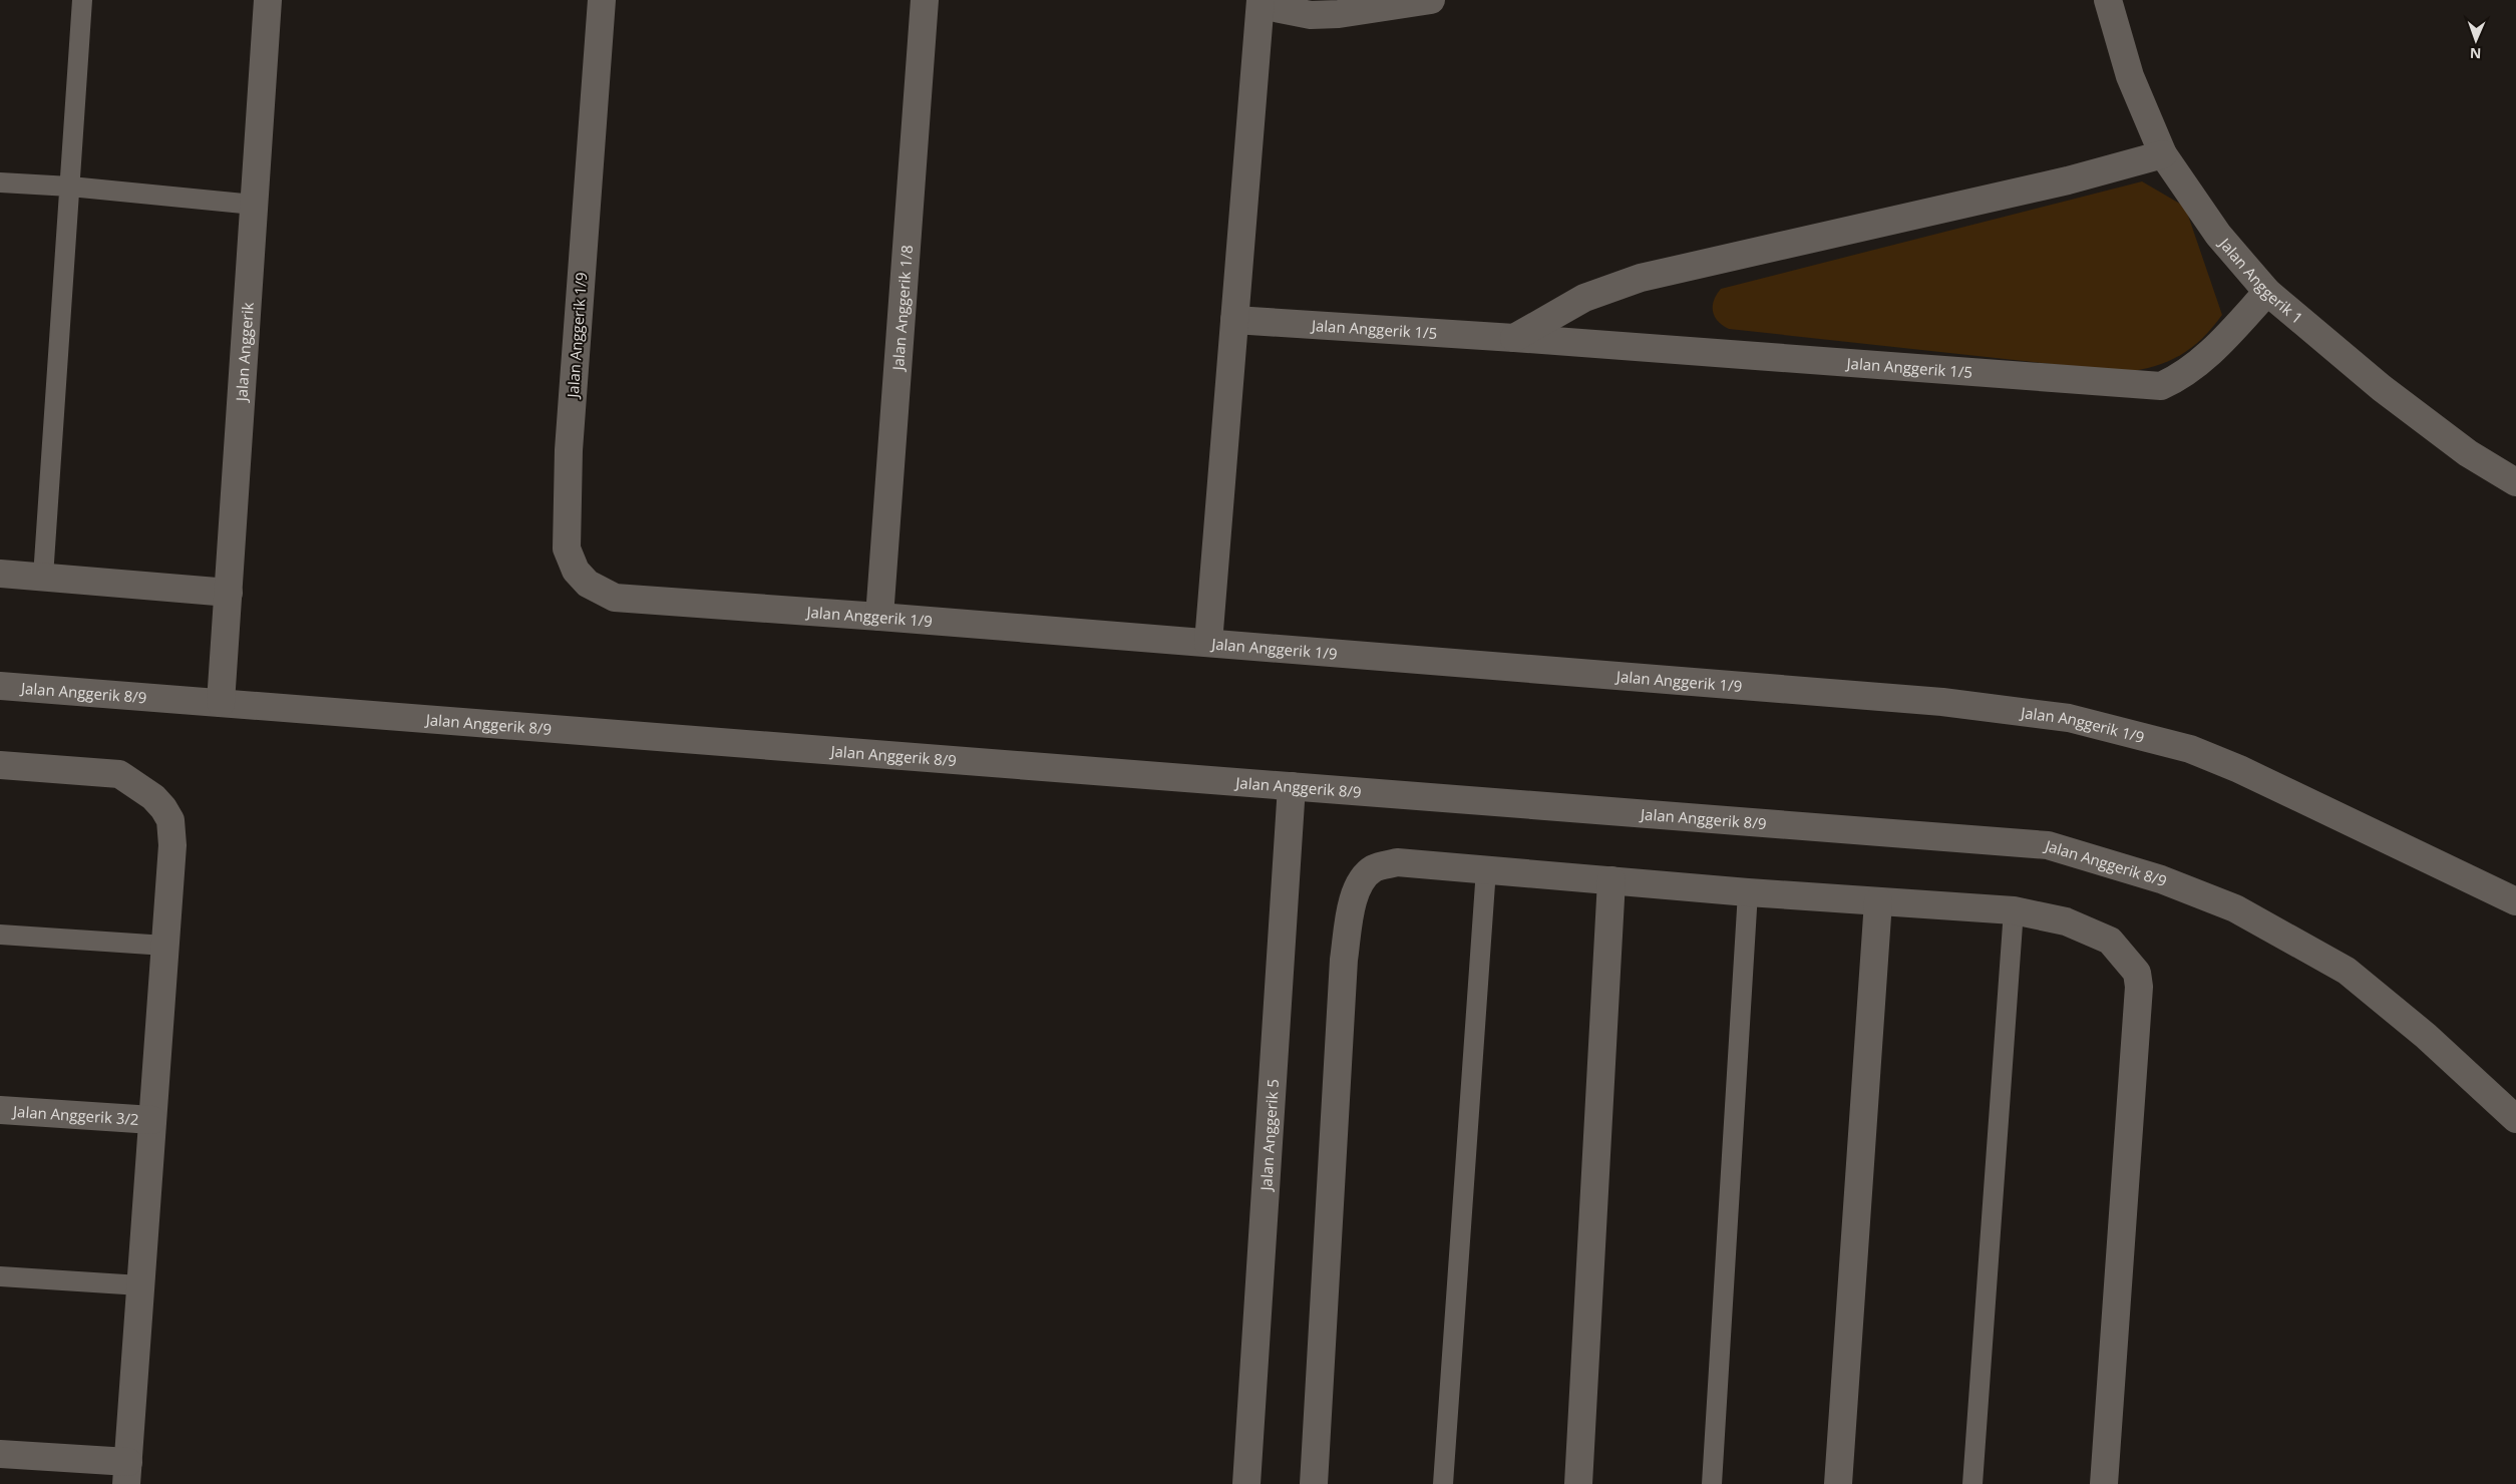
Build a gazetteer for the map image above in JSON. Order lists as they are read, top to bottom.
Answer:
{
  "streets": {
    "street": [
      "Jalan Anggerik 1",
      "Jalan Anggerik 1/8",
      "Jalan Anggerik 1/5",
      "Jalan Anggerik 1/9",
      "Jalan Anggerik",
      "Jalan Anggerik 8/9",
      "Jalan Anggerik 3/2",
      "Jalan Anggerik 5"
    ]
  },
  "crossings": [
    ["Jalan Anggerik 1", "Jalan Anggerik 1/5"],
    ["Jalan Anggerik 1/8", "Jalan Anggerik 1/9"],
    ["Jalan Anggerik", "Jalan Anggerik 8/9"],
    ["Jalan Anggerik 8/9", "Jalan Anggerik 5"]
  ],
  "north": "bottom"
}
